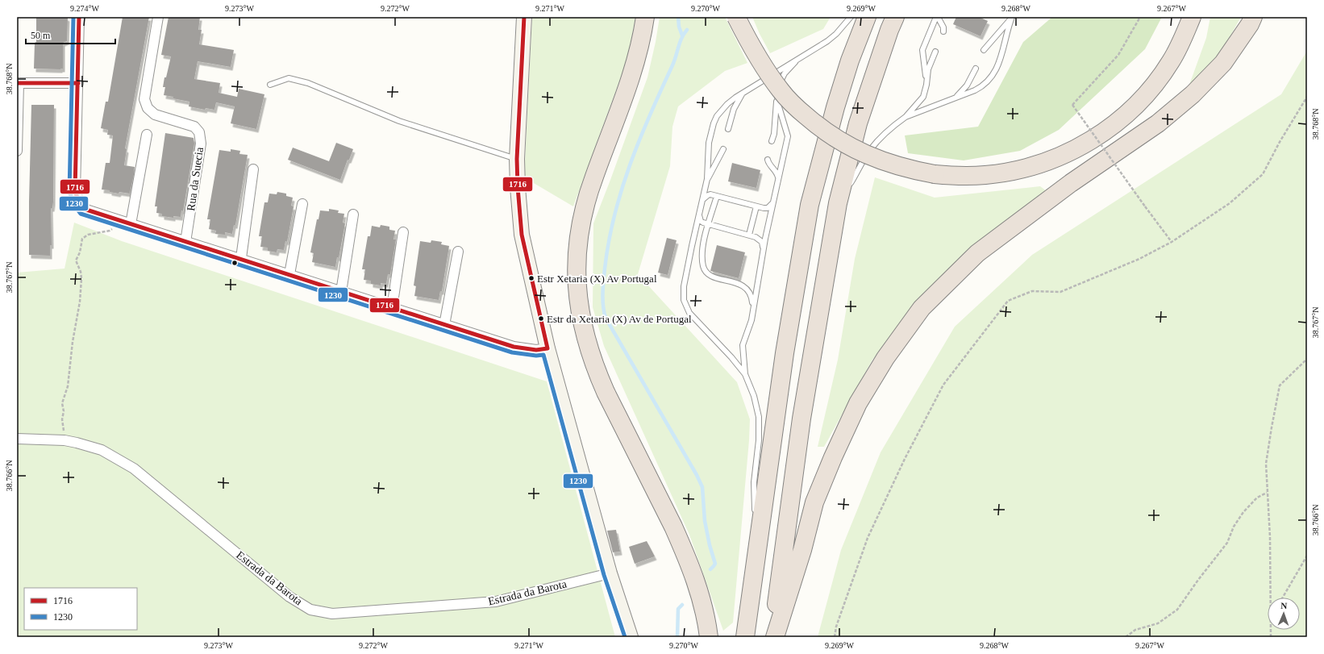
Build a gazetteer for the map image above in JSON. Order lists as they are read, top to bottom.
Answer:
{
  "streets": {
    "street": ["Rua da Suecia", "Estrada da Barota"]
  },
  "places": ["Estr Xetaria (X) Av Portugal", "Estr da Xetaria (X) Av de Portugal"],
  "lines": ["transit line 1716", "transit line 1230"],
  "legend": ["1716", "1230"],
  "scale_bar": "50 m",
  "north": "top",
  "coordinates": [
    "9.274°W",
    "9.273°W",
    "9.272°W",
    "9.271°W",
    "9.270°W",
    "9.269°W",
    "9.268°W",
    "9.267°W",
    "38.768°N",
    "38.767°N",
    "38.766°N"
  ]
}
